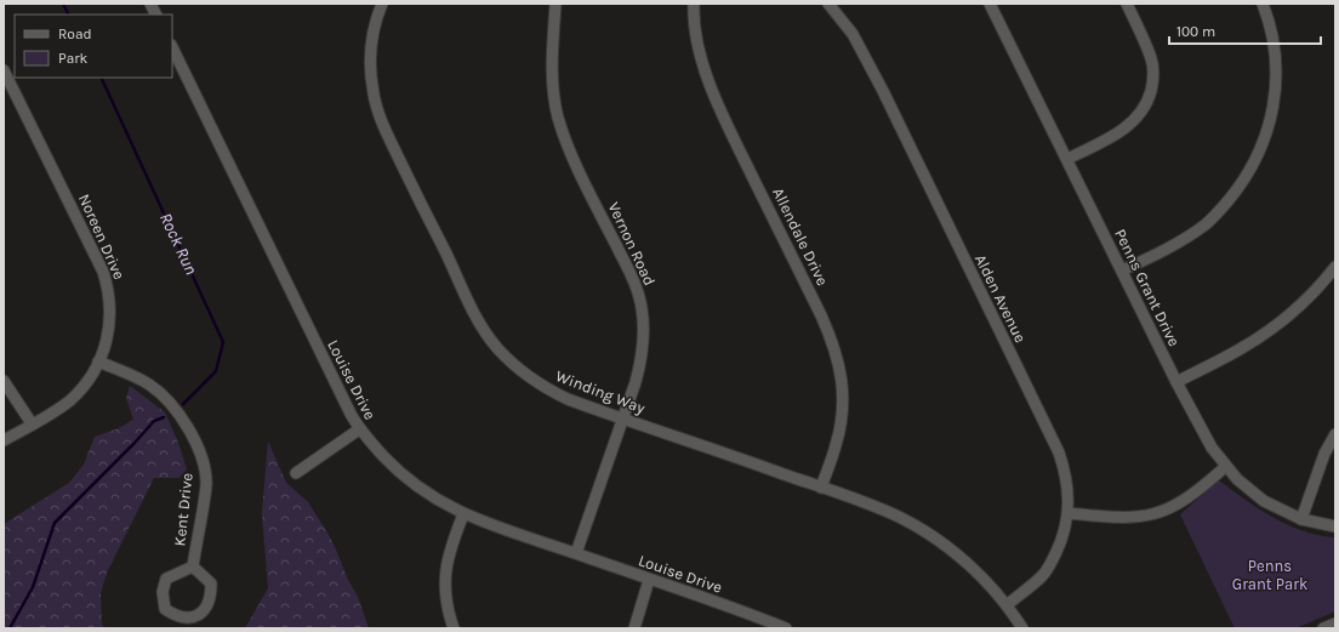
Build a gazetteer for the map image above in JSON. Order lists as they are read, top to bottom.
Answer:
{
  "streets": {
    "street": [
      "Noreen Drive",
      "Allendale Drive",
      "Vernon Road",
      "Penns Grant Drive",
      "Alden Avenue",
      "Louise Drive",
      "Winding Way",
      "Kent Drive"
    ]
  },
  "crossings": [
    ["Noreen Drive", "Kent Drive"],
    ["Allendale Drive", "Winding Way"],
    ["Vernon Road", "Louise Drive"],
    ["Vernon Road", "Winding Way"],
    ["Alden Avenue", "Winding Way"]
  ],
  "water": ["Rock Run"],
  "parks": ["Penns Grant Park"],
  "legend": ["Road", "Park"],
  "scale_bar": "100 m"
}
